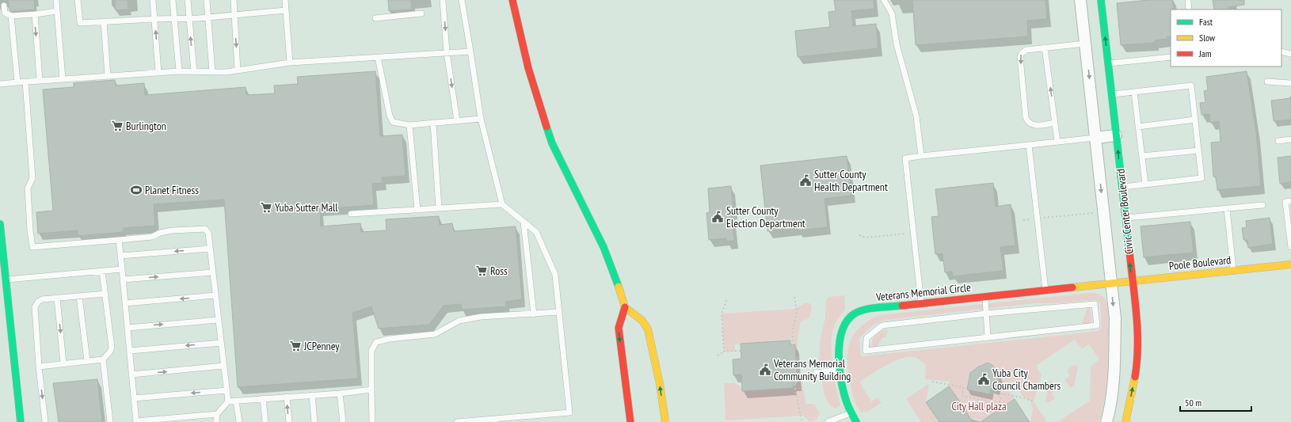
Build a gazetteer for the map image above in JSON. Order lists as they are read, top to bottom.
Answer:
{
  "streets": {
    "main road": ["Civic Center Boulevard", "Poole Boulevard", "Veterans Memorial Circle"]
  },
  "crossings": [
    ["Civic Center Boulevard", "Poole Boulevard"],
    ["Civic Center Boulevard", "Veterans Memorial Circle"],
    ["Poole Boulevard", "Veterans Memorial Circle"]
  ],
  "parks": ["City Hall plaza"],
  "places": {
    "supermarket": [
      "Burlington",
      "Yuba Sutter Mall",
      "Ross",
      "JCPenney"
    ],
    "public building": [
      "Sutter County Health Department",
      "Sutter County Election Department",
      "Veterans Memorial Community Building",
      "Yuba City Council Chambers"
    ],
    "sports": ["Planet Fitness"]
  },
  "legend": ["Fast", "Slow", "Jam"],
  "scale_bar": "50 m"
}
